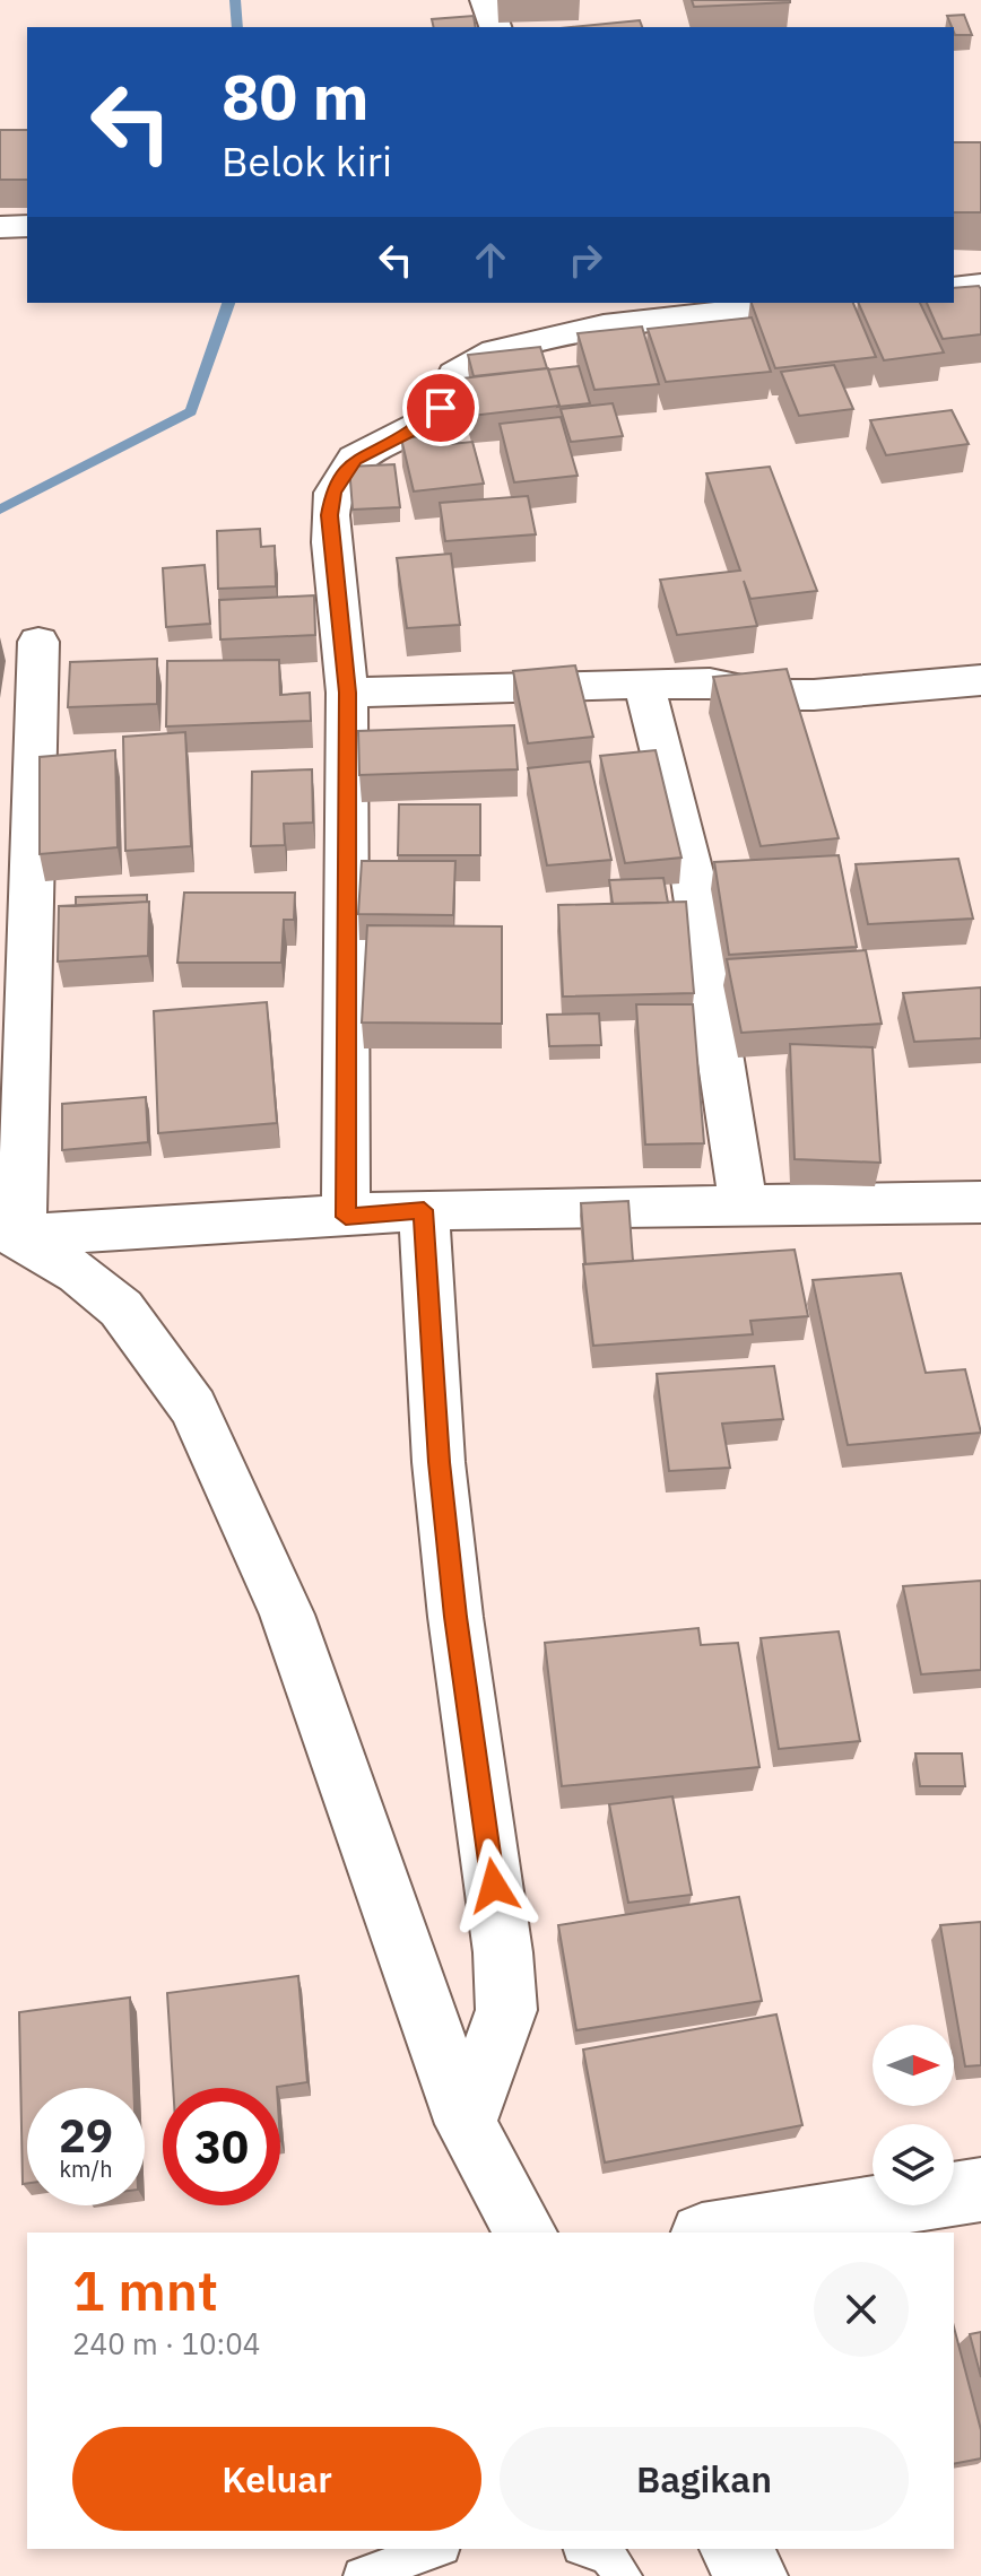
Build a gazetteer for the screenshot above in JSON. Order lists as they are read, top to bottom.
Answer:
{
  "north": "right",
  "page": {
    "turn": ["80 m", "Belok kiri"],
    "speed": "29 km/h",
    "limit": "30",
    "heading": ["1 mnt", "240 m · 10:04"],
    "buttons": ["Keluar", "Bagikan"]
  }
}
